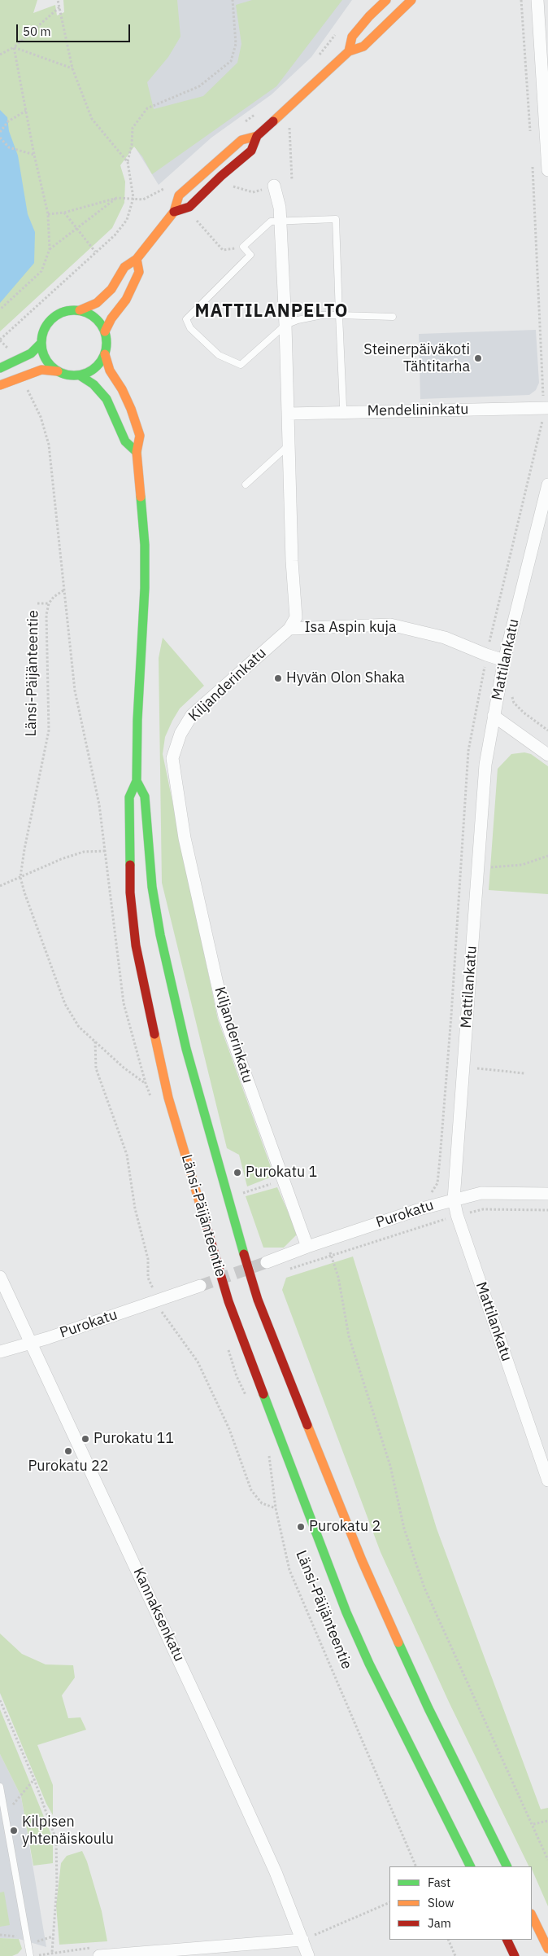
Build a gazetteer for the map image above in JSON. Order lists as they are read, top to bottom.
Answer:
{
  "streets": {
    "main road": ["Länsi-Päijänteentie"],
    "street": [
      "Mendelininkatu",
      "Isa Aspin kuja",
      "Mattilankatu",
      "Kiljanderinkatu",
      "Purokatu",
      "Kannaksenkatu"
    ]
  },
  "crossings": [
    ["Isa Aspin kuja", "Mattilankatu"],
    ["Isa Aspin kuja", "Kiljanderinkatu"],
    ["Mattilankatu", "Purokatu"],
    ["Kiljanderinkatu", "Purokatu"],
    ["Purokatu", "Kannaksenkatu"]
  ],
  "districts": ["MATTILANPELTO"],
  "places": [
    "Steinerpäiväkoti Tähtitarha",
    "Hyvän Olon Shaka",
    "Purokatu 1",
    "Purokatu 11",
    "Purokatu 22",
    "Purokatu 2",
    "Kilpisen yhtenäiskoulu"
  ],
  "legend": ["Fast", "Slow", "Jam"],
  "scale_bar": "50 m"
}
